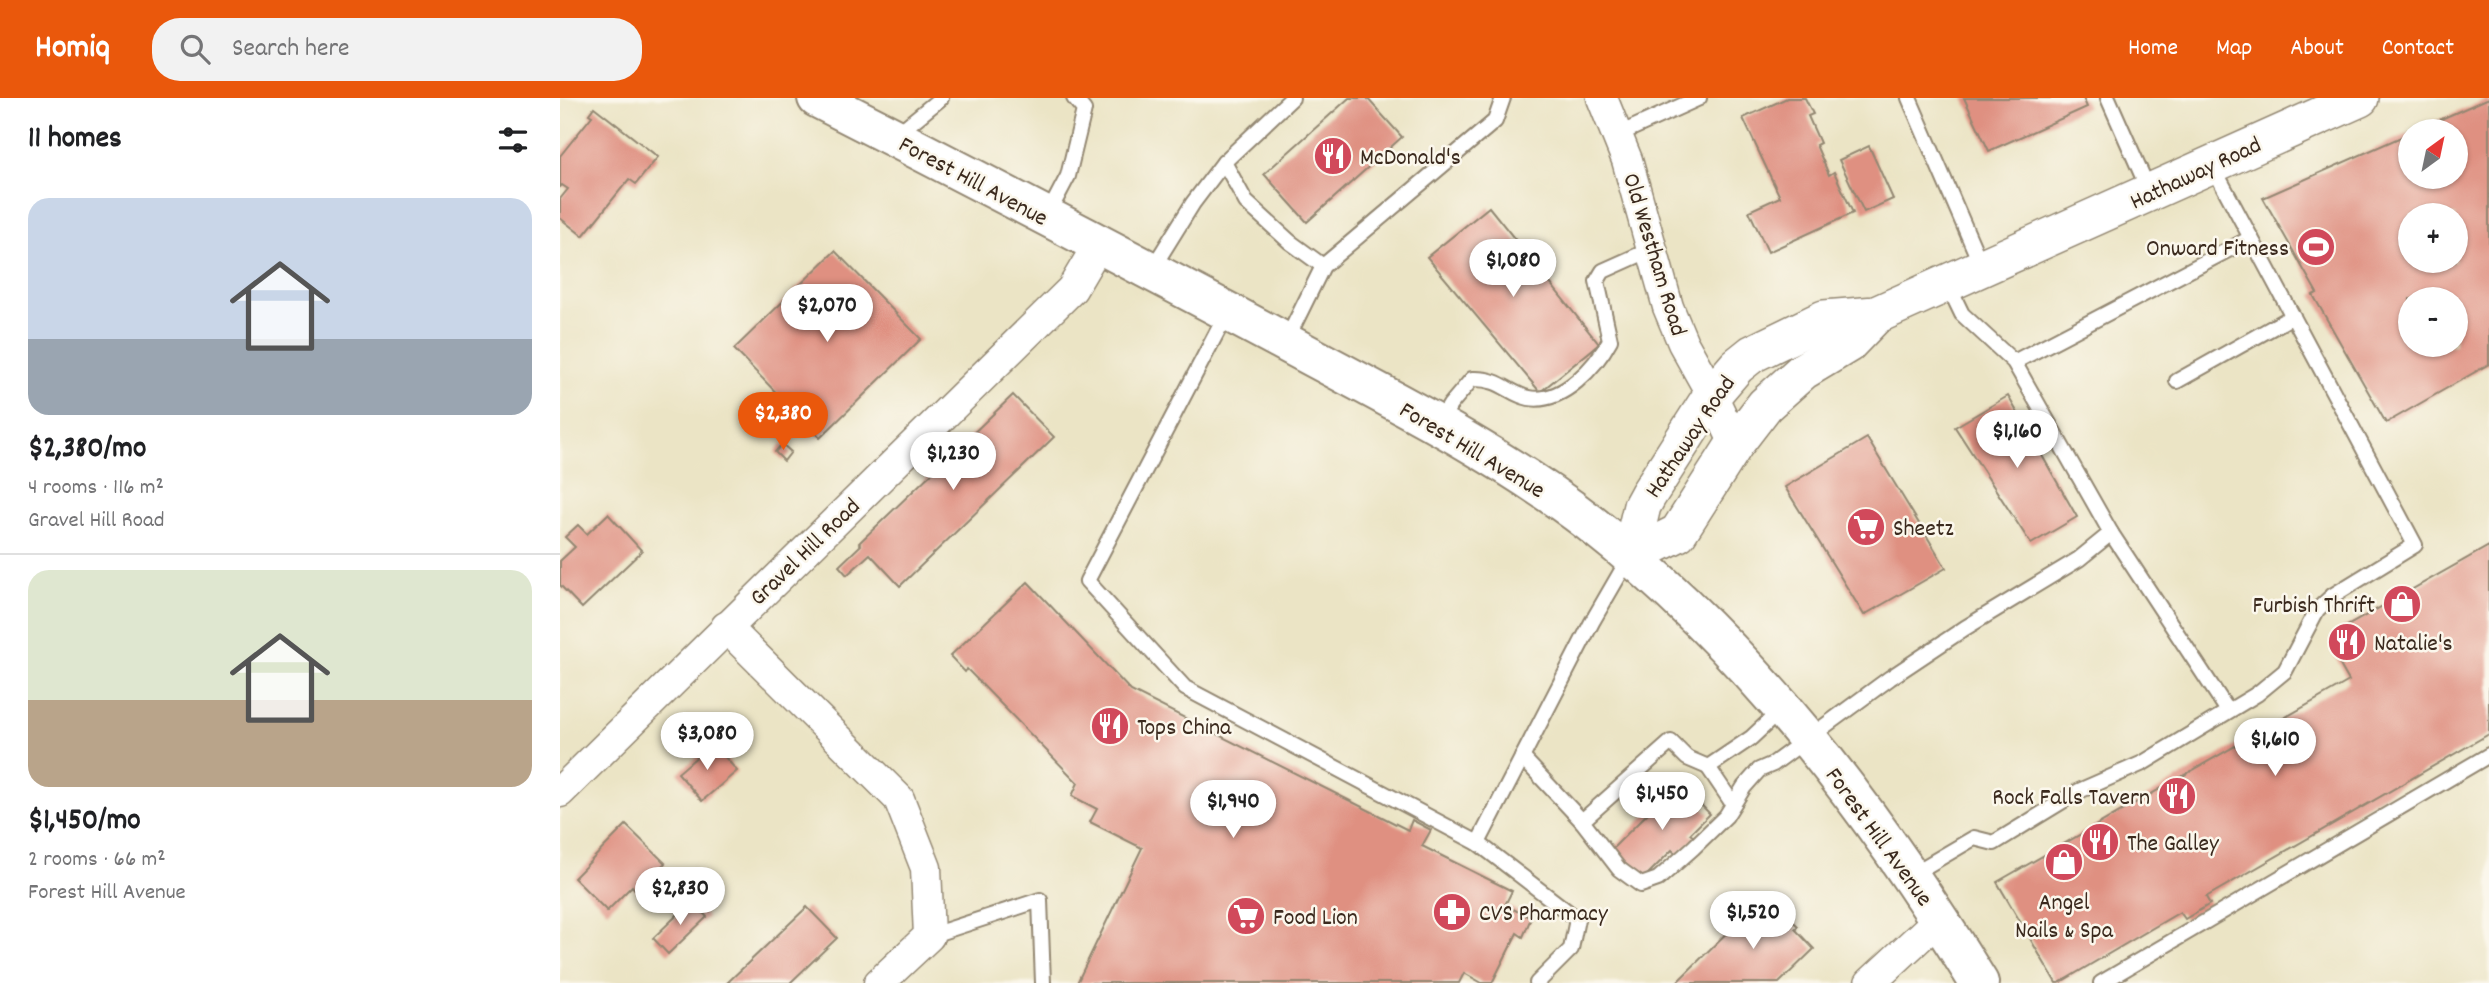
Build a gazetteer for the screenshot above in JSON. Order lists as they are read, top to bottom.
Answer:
{
  "streets": {
    "main road": ["Forest Hill Avenue"],
    "street": ["Hathaway Road", "Old Westham Road", "Gravel Hill Road"]
  },
  "crossings": [
    ["Hathaway Road", "Forest Hill Avenue"],
    ["Hathaway Road", "Old Westham Road"],
    ["Forest Hill Avenue", "Gravel Hill Road"]
  ],
  "places": {
    "restaurant": [
      "McDonald's",
      "Natalie's",
      "Tops China",
      "Rock Falls Tavern",
      "The Galley"
    ],
    "sports": ["Onward Fitness"],
    "supermarket": ["Sheetz", "Food Lion"],
    "shop": ["Furbish Thrift", "Angel Nails & Spa"],
    "pharmacy": ["CVS Pharmacy"]
  },
  "north": "top right",
  "page": {
    "header": "Homiq",
    "search": "Search here",
    "nav": [
      "Home",
      "Map",
      "About",
      "Contact"
    ],
    "heading": "11 homes",
    "map_buttons": ["+", "−"],
    "list": [
      {
        "name": "$2,380/mo",
        "note": "4 rooms · 116 m² · Gravel Hill Road"
      },
      {
        "name": "$1,450/mo",
        "note": "2 rooms · 66 m² · Forest Hill Avenue"
      }
    ],
    "price": [
      "$1,080",
      "$2,070",
      "$2,380",
      "$1,160",
      "$1,230",
      "$3,080",
      "$1,610",
      "$1,450",
      "$1,940",
      "$2,830",
      "$1,520"
    ]
  }
}
